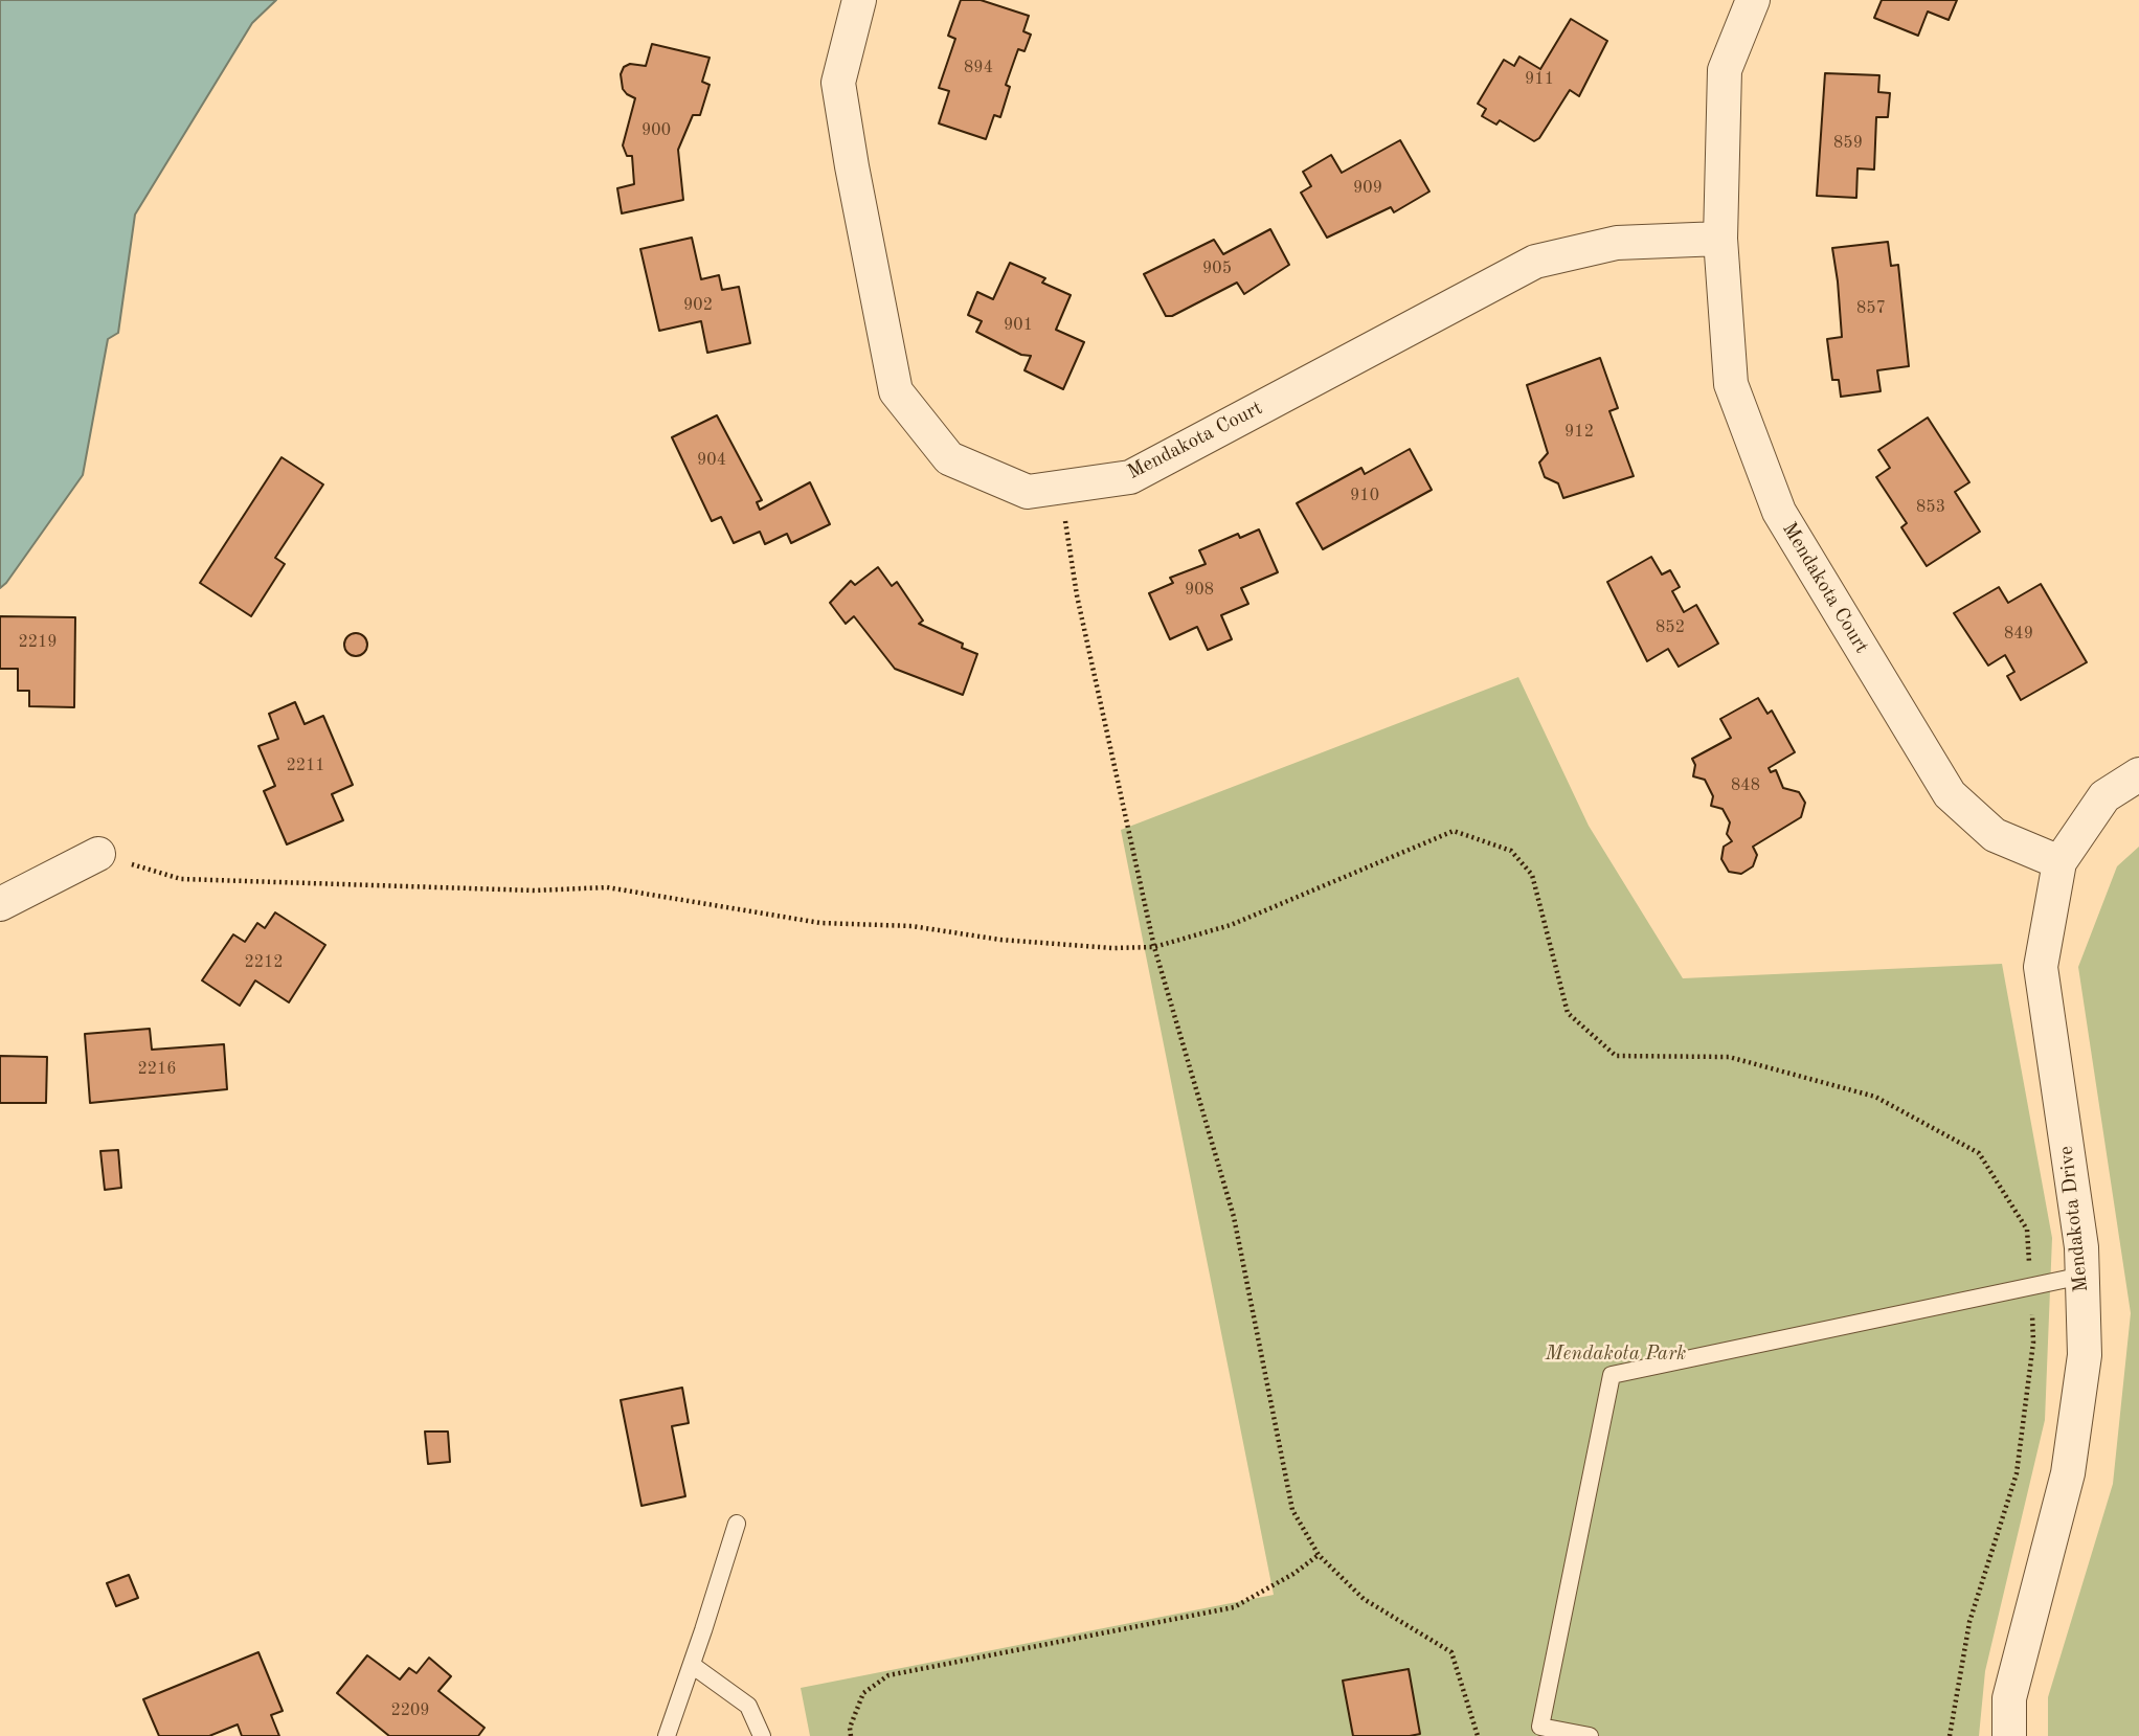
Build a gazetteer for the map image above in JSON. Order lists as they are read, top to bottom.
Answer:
{
  "streets": {
    "street": ["Mendakota Court", "Mendakota Drive"]
  },
  "crossings": [
    ["Mendakota Court", "Mendakota Drive"]
  ],
  "parks": ["Mendakota Park"],
  "house_numbers": [
    "894",
    "911",
    "900",
    "859",
    "909",
    "905",
    "902",
    "857",
    "901",
    "912",
    "904",
    "910",
    "853",
    "908",
    "852",
    "849",
    "2219",
    "2211",
    "848",
    "2212",
    "2216",
    "2209"
  ]
}
